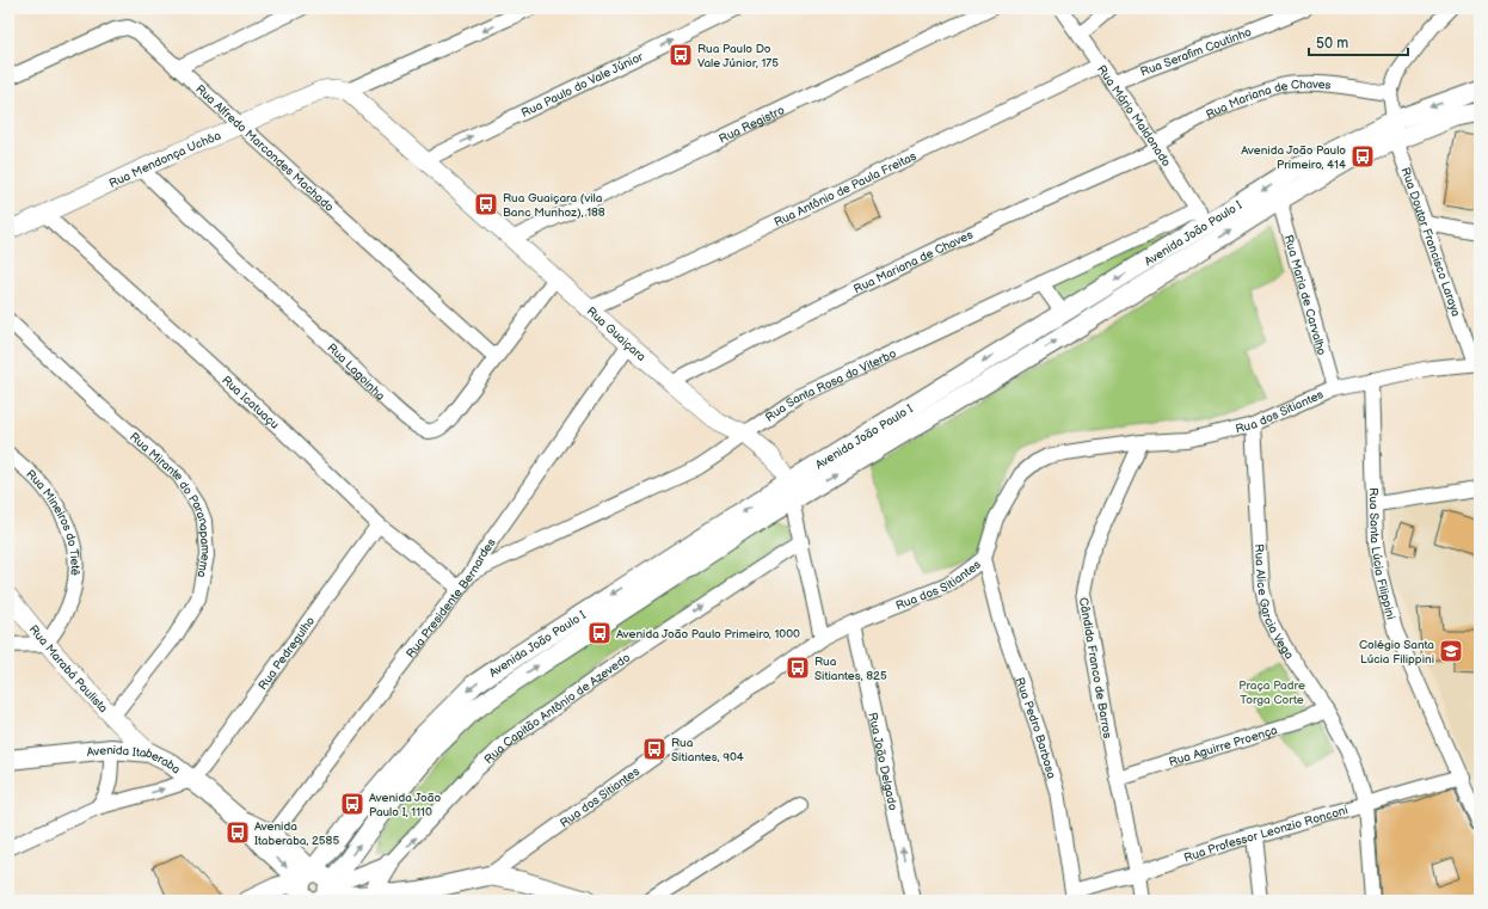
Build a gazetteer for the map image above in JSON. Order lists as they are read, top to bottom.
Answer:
{
  "streets": {
    "main road": ["Avenida João Paulo I", "Avenida Itaberaba"],
    "street": [
      "Rua Serafim Coutinho",
      "Rua Paulo do Vale Júnior",
      "Rua Mariana de Chaves",
      "Rua Mário Maldonado",
      "Rua Registro",
      "Rua Alfredo Marcondes Machado",
      "Rua Mendonça Uchôa",
      "Rua Antônio de Paula Freitas",
      "Rua Doutor Francisco Laraya",
      "Rua Maria de Carvalho",
      "Rua Guaiçara",
      "Rua Lagoinha",
      "Rua Santa Rosa do Viterbo",
      "Rua Icatuaçu",
      "Rua dos Sitiantes",
      "Rua Mirante do Paranapamema",
      "Rua Mineiros do Tietê",
      "Rua Santa Lúcia Filippini",
      "Rua Presidente Bernardes",
      "Rua Alice Garcia Vega",
      "Rua Pedregulho",
      "Cândida Franco de Barros",
      "Rua Marabá Paulista",
      "Rua Capitão Antônio de Azevedo",
      "Rua Pedro Barbosa",
      "Rua Aguirre Proença",
      "Rua João Delgado",
      "Rua Professor Leonzio Ronconi"
    ]
  },
  "crossings": [
    ["Rua Serafim Coutinho", "Rua Mário Maldonado"],
    ["Rua Paulo do Vale Júnior", "Rua Guaiçara"],
    ["Rua Mariana de Chaves", "Rua Mário Maldonado"],
    ["Rua Mariana de Chaves", "Rua Doutor Francisco Laraya"],
    ["Rua Mariana de Chaves", "Rua Guaiçara"],
    ["Rua Mário Maldonado", "Rua Antônio de Paula Freitas"],
    ["Rua Mário Maldonado", "Avenida João Paulo I"],
    ["Rua Mário Maldonado", "Rua Santa Rosa do Viterbo"],
    ["Rua Registro", "Rua Guaiçara"],
    ["Rua Alfredo Marcondes Machado", "Rua Mendonça Uchôa"],
    ["Rua Alfredo Marcondes Machado", "Rua Lagoinha"],
    ["Rua Mendonça Uchôa", "Rua Guaiçara"],
    ["Rua Mendonça Uchôa", "Rua Lagoinha"],
    ["Rua Mendonça Uchôa", "Rua Icatuaçu"],
    ["Rua Antônio de Paula Freitas", "Rua Guaiçara"],
    ["Avenida João Paulo I", "Rua Doutor Francisco Laraya"],
    ["Avenida João Paulo I", "Rua Maria de Carvalho"],
    ["Avenida João Paulo I", "Rua Guaiçara"],
    ["Avenida João Paulo I", "Rua Santa Rosa do Viterbo"],
    ["Avenida João Paulo I", "Rua Capitão Antônio de Azevedo"],
    ["Avenida João Paulo I", "Avenida Itaberaba"],
    ["Rua Doutor Francisco Laraya", "Rua dos Sitiantes"],
    ["Rua Maria de Carvalho", "Rua dos Sitiantes"],
    ["Rua Guaiçara", "Rua Lagoinha"],
    ["Rua Guaiçara", "Rua Santa Rosa do Viterbo"],
    ["Rua Guaiçara", "Rua dos Sitiantes"],
    ["Rua Guaiçara", "Rua Presidente Bernardes"],
    ["Rua Guaiçara", "Rua Capitão Antônio de Azevedo"],
    ["Rua Santa Rosa do Viterbo", "Rua Presidente Bernardes"],
    ["Rua Icatuaçu", "Rua Presidente Bernardes"],
    ["Rua Icatuaçu", "Rua Pedregulho"],
    ["Rua dos Sitiantes", "Rua Santa Lúcia Filippini"],
    ["Rua dos Sitiantes", "Rua Alice Garcia Vega"],
    ["Rua dos Sitiantes", "Cândida Franco de Barros"],
    ["Rua dos Sitiantes", "Rua Pedro Barbosa"],
    ["Rua dos Sitiantes", "Rua João Delgado"],
    ["Rua Mirante do Paranapamema", "Rua Marabá Paulista"],
    ["Rua Mineiros do Tietê", "Rua Marabá Paulista"],
    ["Rua Santa Lúcia Filippini", "Rua Professor Leonzio Ronconi"],
    ["Rua Presidente Bernardes", "Avenida Itaberaba"],
    ["Rua Alice Garcia Vega", "Rua Aguirre Proença"],
    ["Rua Alice Garcia Vega", "Rua Professor Leonzio Ronconi"],
    ["Rua Pedregulho", "Avenida Itaberaba"],
    ["Cândida Franco de Barros", "Rua Aguirre Proença"],
    ["Cândida Franco de Barros", "Rua Professor Leonzio Ronconi"],
    ["Rua Marabá Paulista", "Avenida Itaberaba"],
    ["Rua Capitão Antônio de Azevedo", "Avenida Itaberaba"],
    ["Rua Pedro Barbosa", "Rua Professor Leonzio Ronconi"]
  ],
  "one_way": ["Rua Capitão Antônio de Azevedo", "Rua João Delgado"],
  "parks": ["Praça Padre Torga Corte"],
  "places": {
    "bus stop": [
      "Rua Paulo Do Vale Júnior, 175",
      "Avenida João Paulo Primeiro, 414",
      "Rua Guaiçara (vila Banc Munhoz), 188",
      "Avenida João Paulo Primeiro, 1000",
      "Rua Sitiantes, 825",
      "Rua Sitiantes, 904",
      "Avenida João Paulo I, 1110",
      "Avenida Itaberaba, 2585"
    ],
    "school or university": ["Colégio Santa Lúcia Filippini"]
  },
  "scale_bar": "50 m"
}
